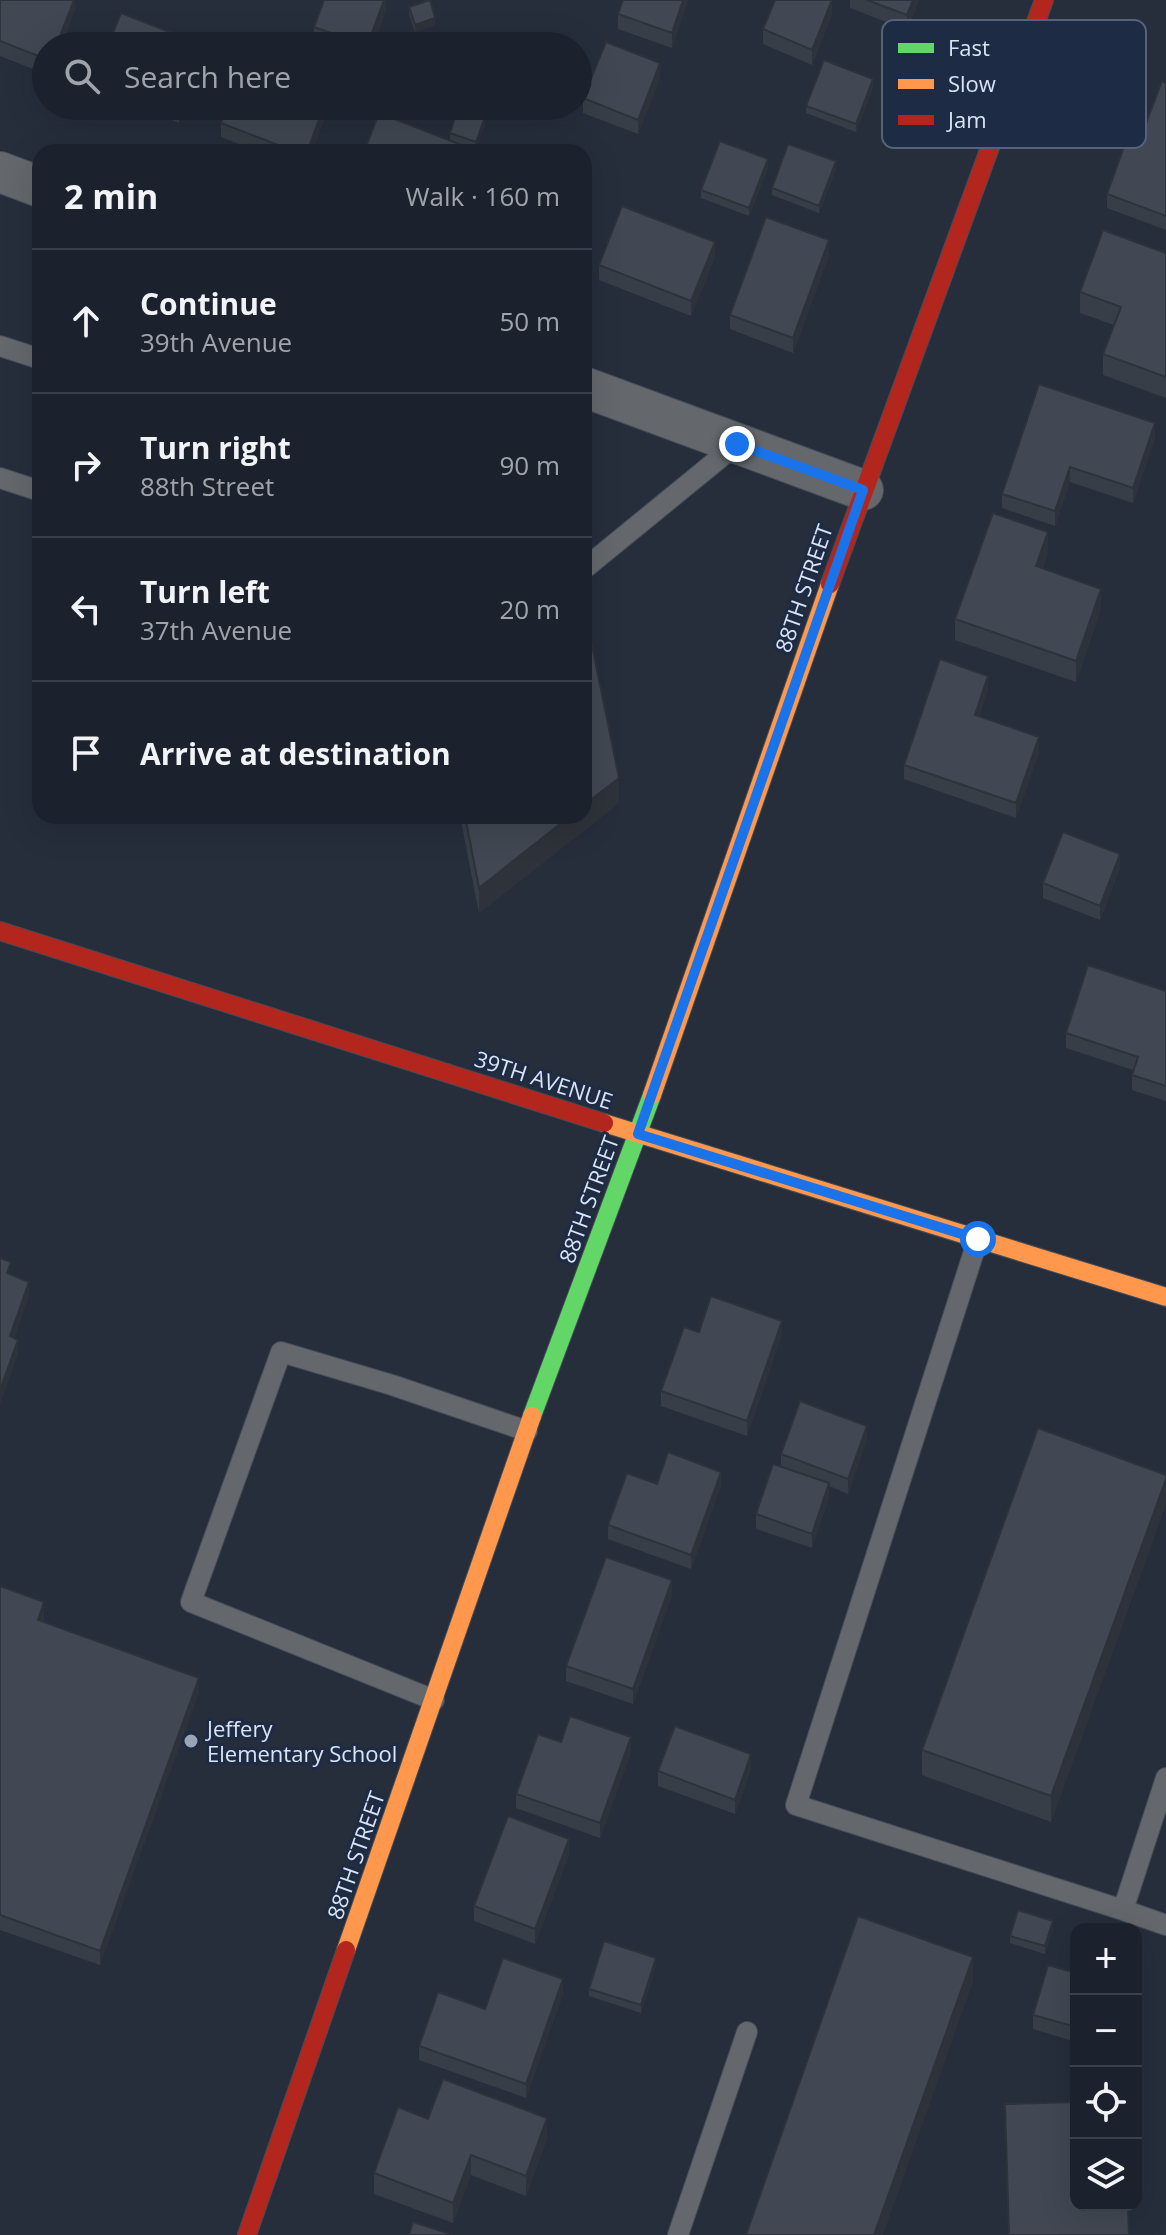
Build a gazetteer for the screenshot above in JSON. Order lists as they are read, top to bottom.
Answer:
{
  "streets": {
    "street": ["88TH STREET", "39TH AVENUE"]
  },
  "crossings": [
    ["88TH STREET", "39TH AVENUE"]
  ],
  "places": ["Jeffery Elementary School"],
  "legend": ["Fast", "Slow", "Jam"],
  "page": {
    "search": "Search here",
    "heading": ["2 min", "Walk · 160 m"],
    "list": [
      ["Continue", "39th Avenue", "50 m"],
      ["Turn right", "88th Street", "90 m"],
      ["Turn left", "37th Avenue", "20 m"],
      "Arrive at destination"
    ],
    "map_buttons": ["+", "−"]
  }
}
